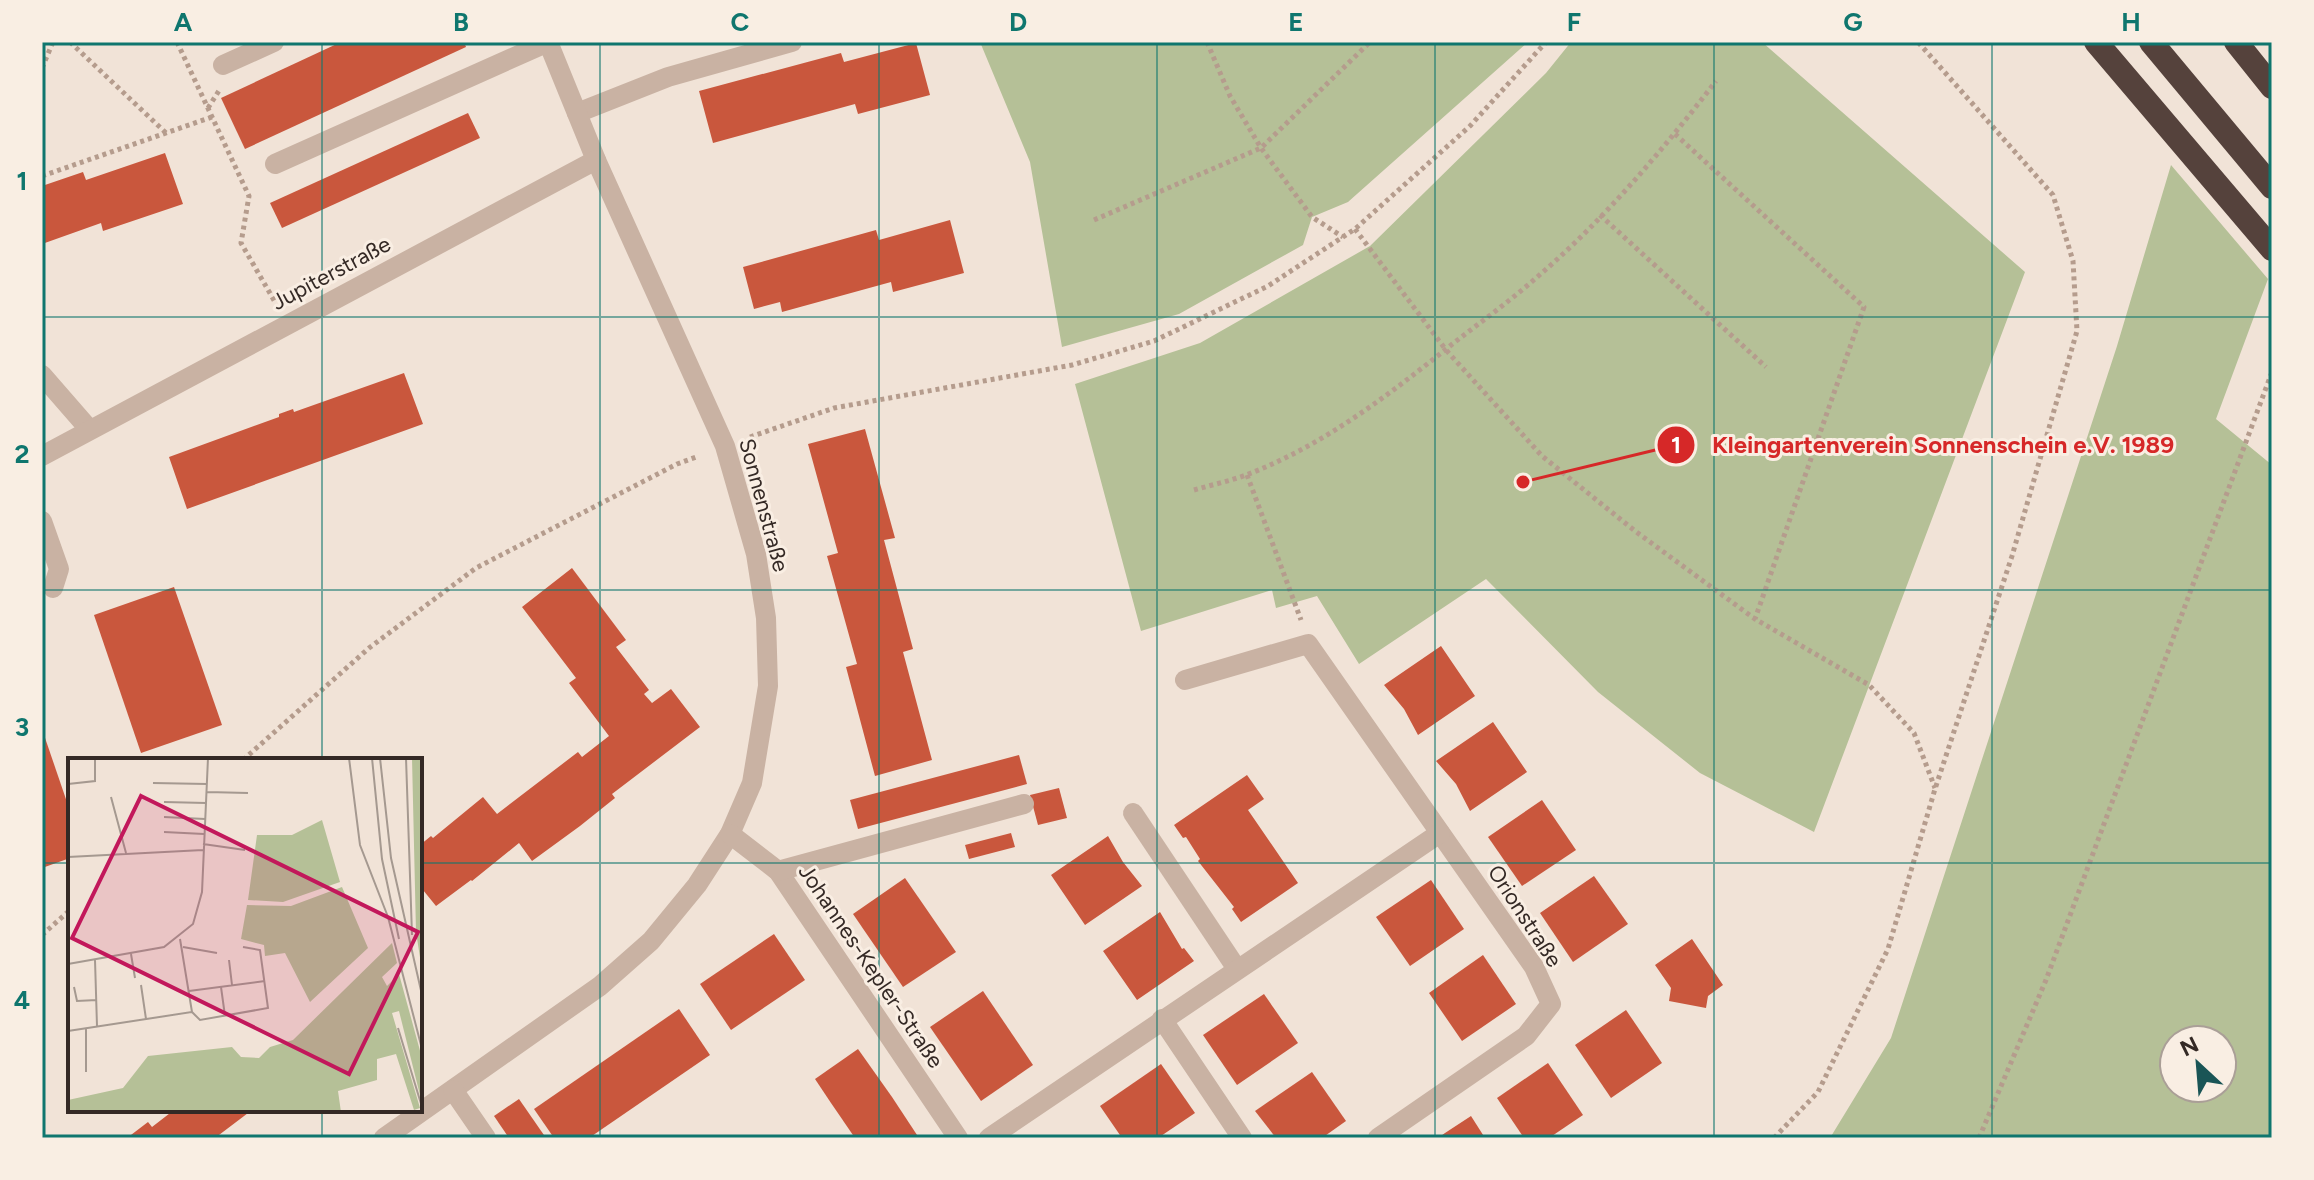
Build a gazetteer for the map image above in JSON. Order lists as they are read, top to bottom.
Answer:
{
  "streets": {
    "street": [
      "Jupiterstraße",
      "Sonnenstraße",
      "Orionstraße",
      "Johannes-Kepler-Straße"
    ]
  },
  "crossings": [
    ["Jupiterstraße", "Sonnenstraße"],
    ["Sonnenstraße", "Johannes-Kepler-Straße"]
  ],
  "places": ["Kleingartenverein Sonnenschein e.V. 1989"],
  "north": "top left",
  "grid": {
    "columns": [
      "A",
      "B",
      "C",
      "D",
      "E",
      "F",
      "G",
      "H"
    ],
    "rows": [
      "1",
      "2",
      "3",
      "4"
    ]
  }
}
